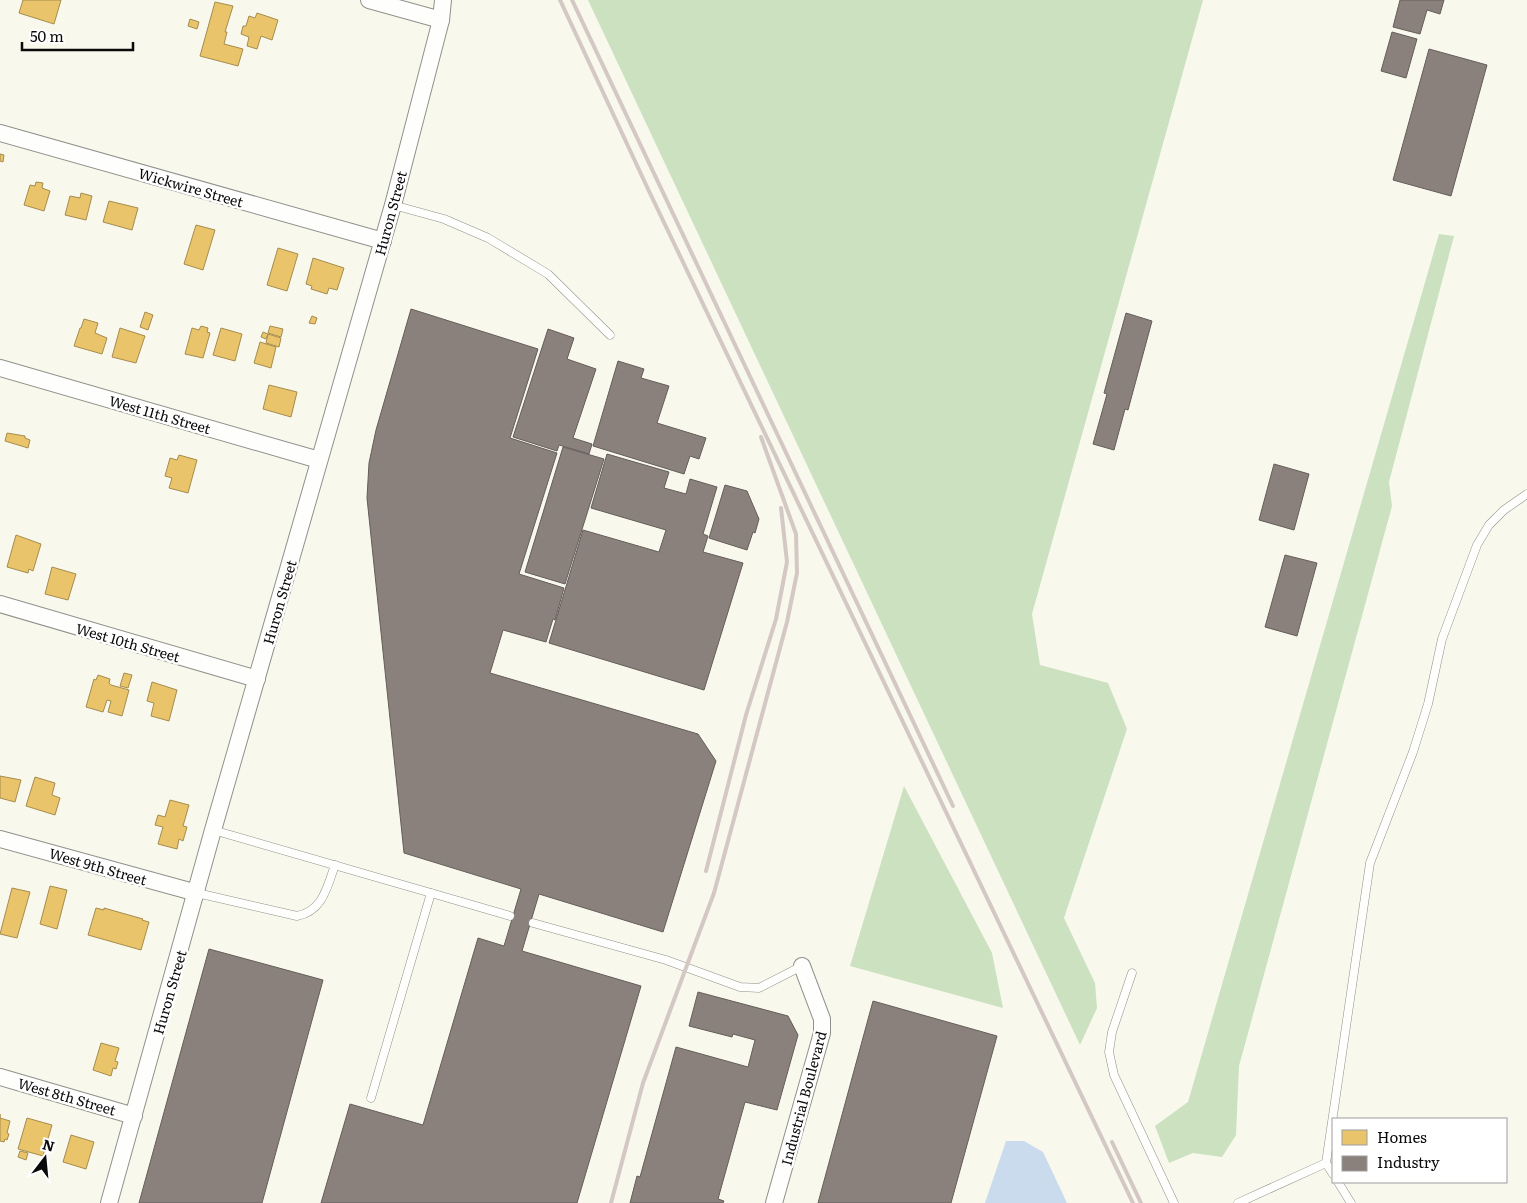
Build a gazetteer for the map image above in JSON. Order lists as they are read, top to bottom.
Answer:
{
  "streets": {
    "street": [
      "Wickwire Street",
      "Huron Street",
      "West 11th Street",
      "West 10th Street",
      "West 9th Street",
      "West 8th Street",
      "Industrial Boulevard"
    ]
  },
  "crossings": [
    ["Wickwire Street", "Huron Street"],
    ["Huron Street", "West 11th Street"],
    ["Huron Street", "West 10th Street"],
    ["Huron Street", "West 9th Street"],
    ["Huron Street", "West 8th Street"]
  ],
  "legend": ["Homes", "Industry"],
  "scale_bar": "50 m",
  "north": "top"
}
